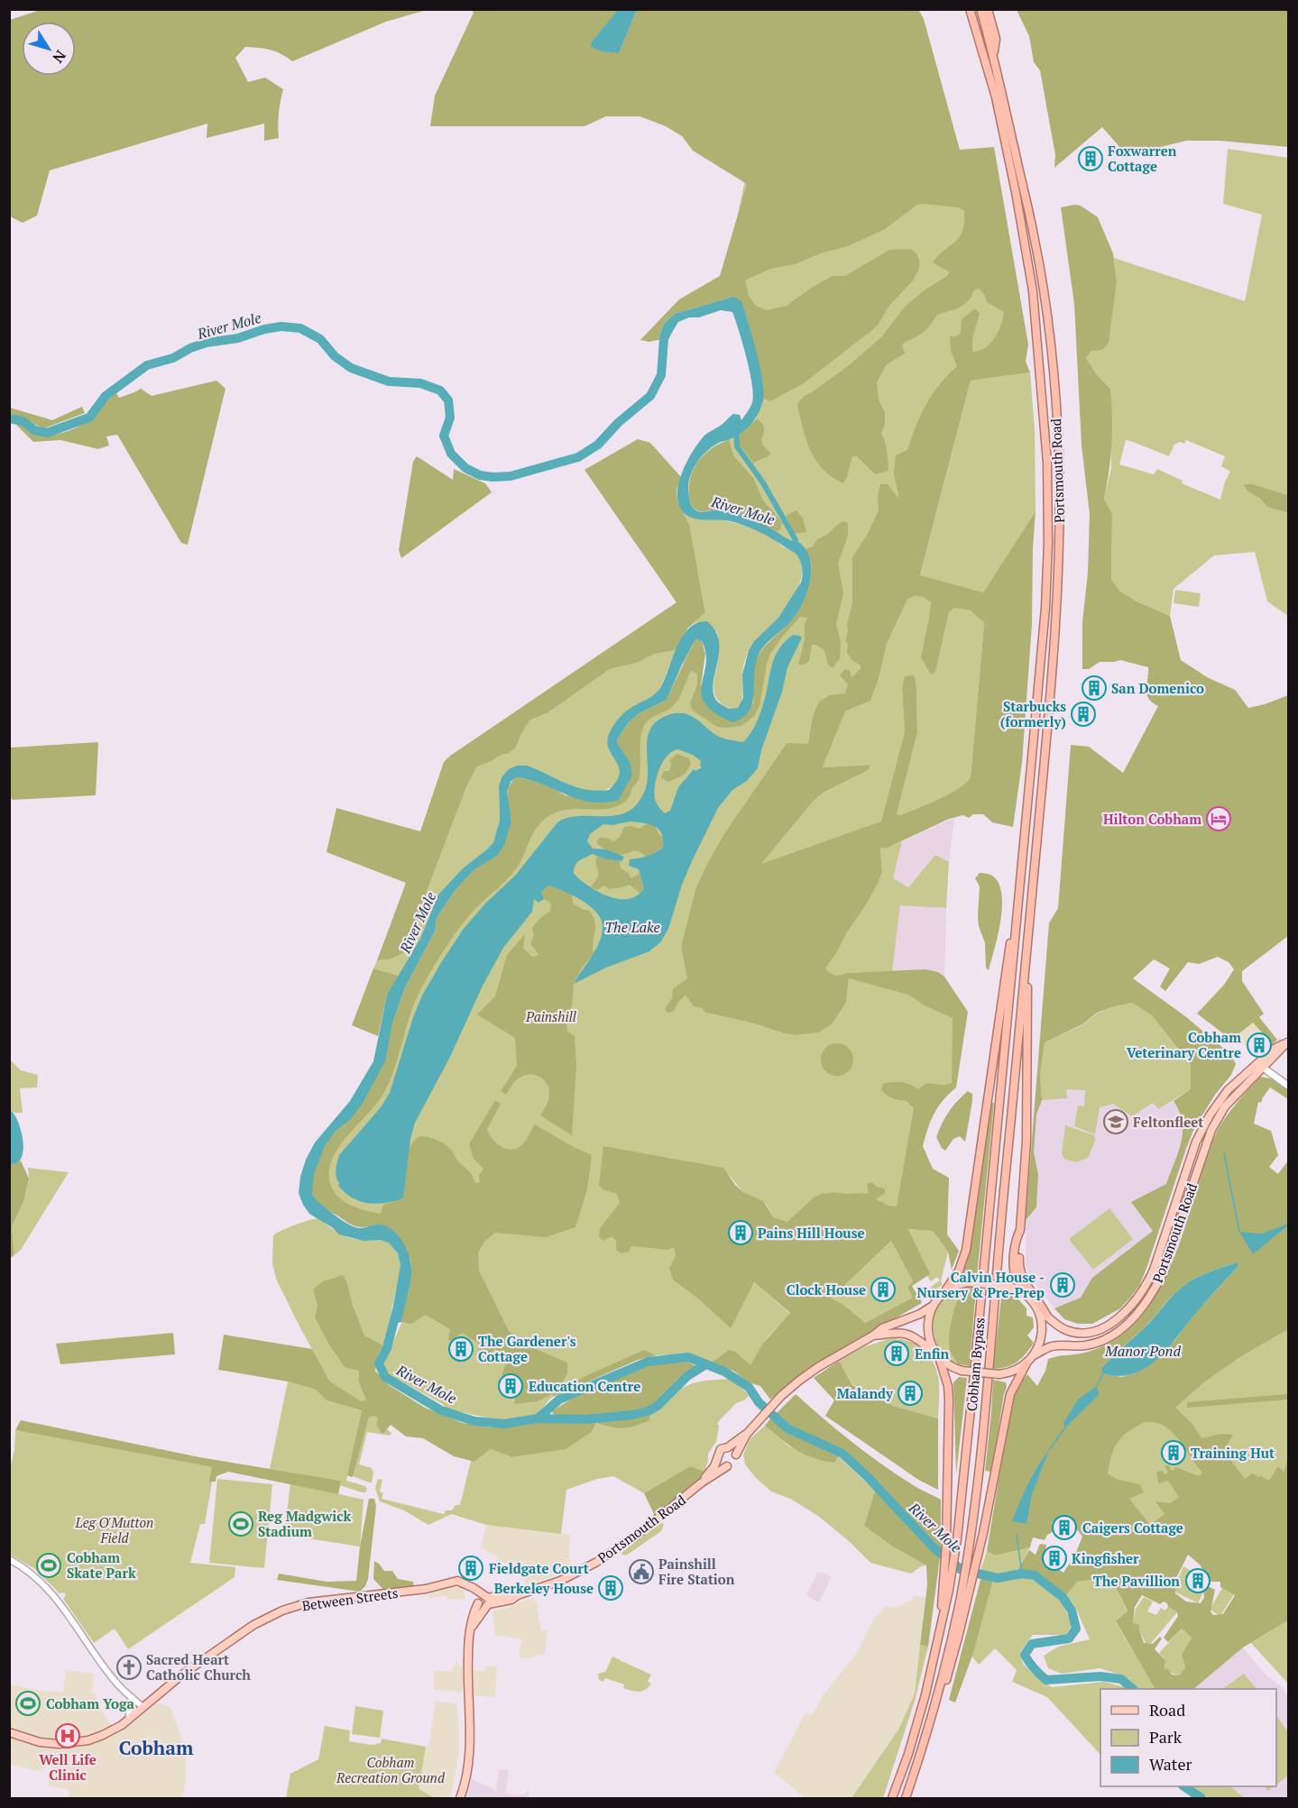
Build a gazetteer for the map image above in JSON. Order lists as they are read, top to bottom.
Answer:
{
  "streets": {
    "highway": ["Portsmouth Road", "Cobham Bypass"],
    "main road": ["Between Streets"]
  },
  "crossings": [
    ["Portsmouth Road", "Cobham Bypass"],
    ["Portsmouth Road", "Between Streets"]
  ],
  "districts": ["Cobham"],
  "water": ["River Mole", "The Lake", "Manor Pond"],
  "parks": ["Painshill", "Leg O'Mutton Field", "Cobham Recreation Ground"],
  "places": {
    "building": [
      "Foxwarren Cottage",
      "San Domenico",
      "Starbucks (formerly)",
      "Cobham Veterinary Centre",
      "Pains Hill House",
      "Calvin House - Nursery & Pre-Prep",
      "Clock House",
      "The Gardener's Cottage",
      "Enfin",
      "Education Centre",
      "Malandy",
      "Training Hut",
      "Caigers Cottage",
      "Kingfisher",
      "Fieldgate Court",
      "The Pavillion",
      "Berkeley House"
    ],
    "hotel": ["Hilton Cobham"],
    "school or university": ["Feltonfleet"],
    "sports": ["Reg Madgwick Stadium", "Cobham Skate Park", "Cobham Yoga"],
    "public building": ["Painshill Fire Station"],
    "church": ["Sacred Heart Catholic Church"],
    "hospital": ["Well Life Clinic"]
  },
  "legend": ["Road", "Park", "Water"],
  "north": "bottom right"
}
